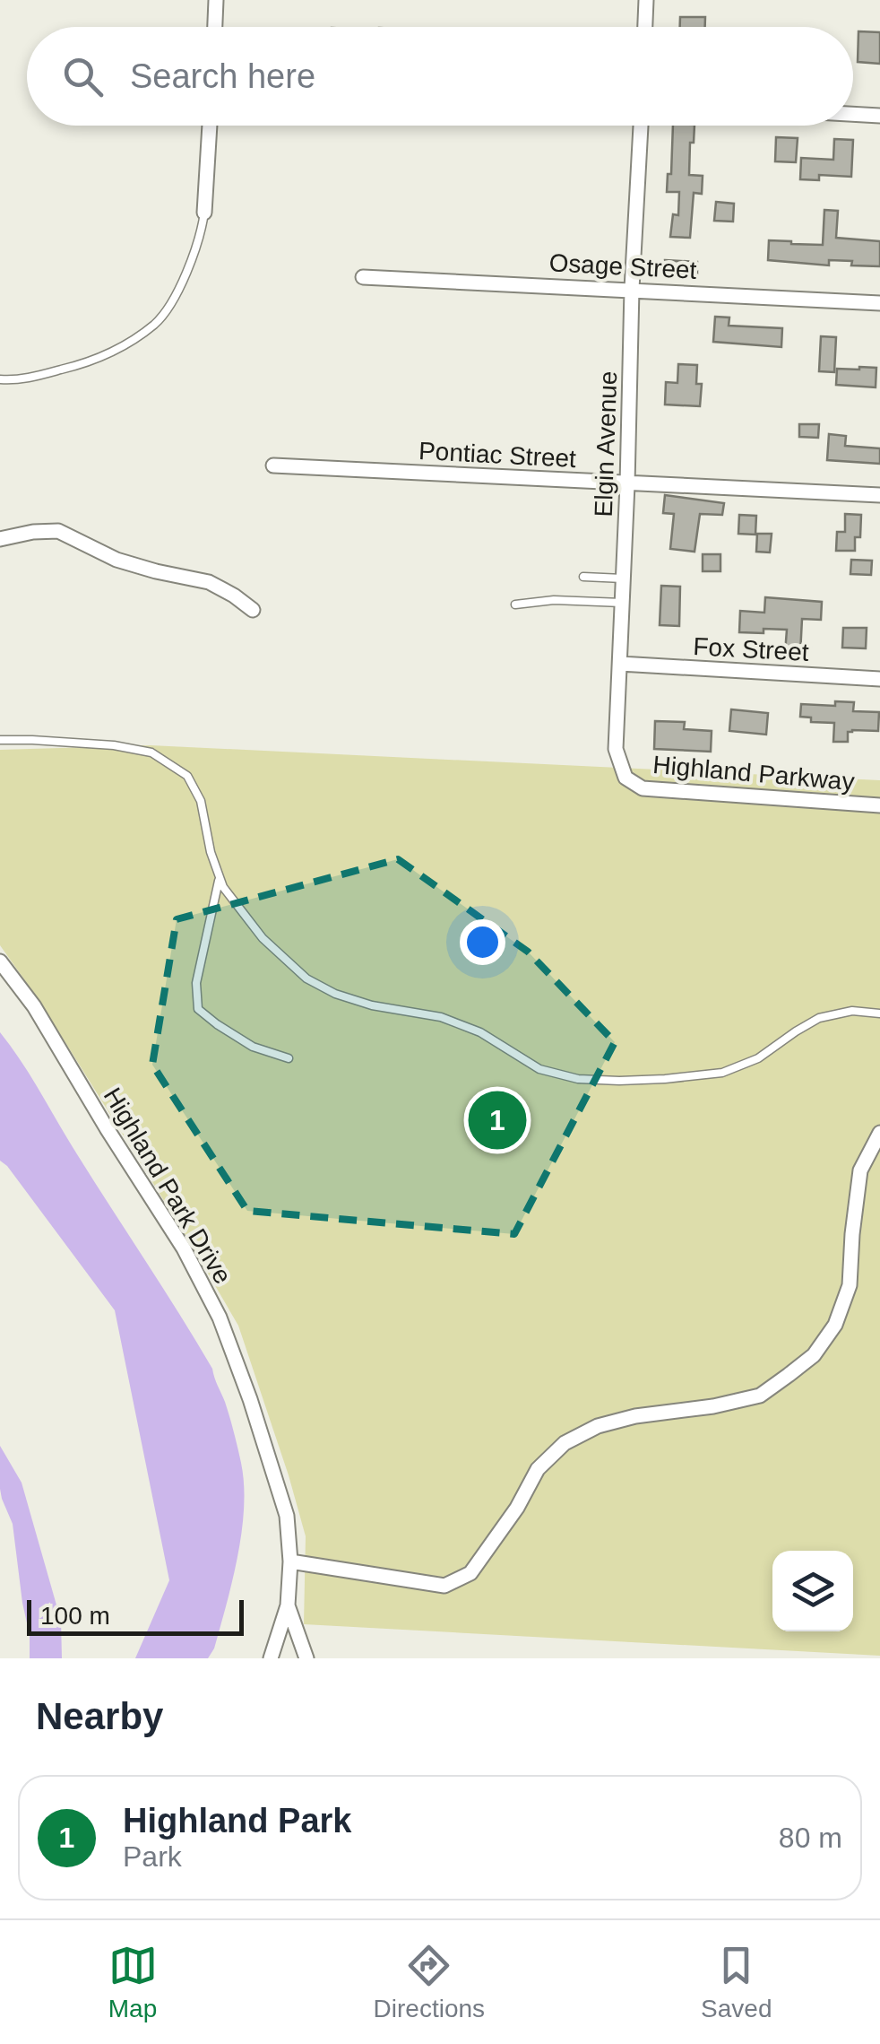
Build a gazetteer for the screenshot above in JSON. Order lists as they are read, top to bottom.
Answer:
{
  "streets": {
    "street": [
      "Osage Street",
      "Elgin Avenue",
      "Pontiac Street",
      "Fox Street",
      "Highland Parkway",
      "Highland Park Drive"
    ]
  },
  "crossings": [
    ["Osage Street", "Elgin Avenue"],
    ["Elgin Avenue", "Pontiac Street"],
    ["Elgin Avenue", "Fox Street"],
    ["Elgin Avenue", "Highland Parkway"]
  ],
  "scale_bar": "100 m",
  "page": {
    "search": "Search here",
    "pins": "1",
    "scale": "100 m",
    "heading": "Nearby",
    "list": [
      {
        "mark": "1",
        "name": "Highland Park",
        "note": "Park",
        "value": "80 m"
      }
    ],
    "nav": ["Map", "Directions", "Saved"]
  }
}
